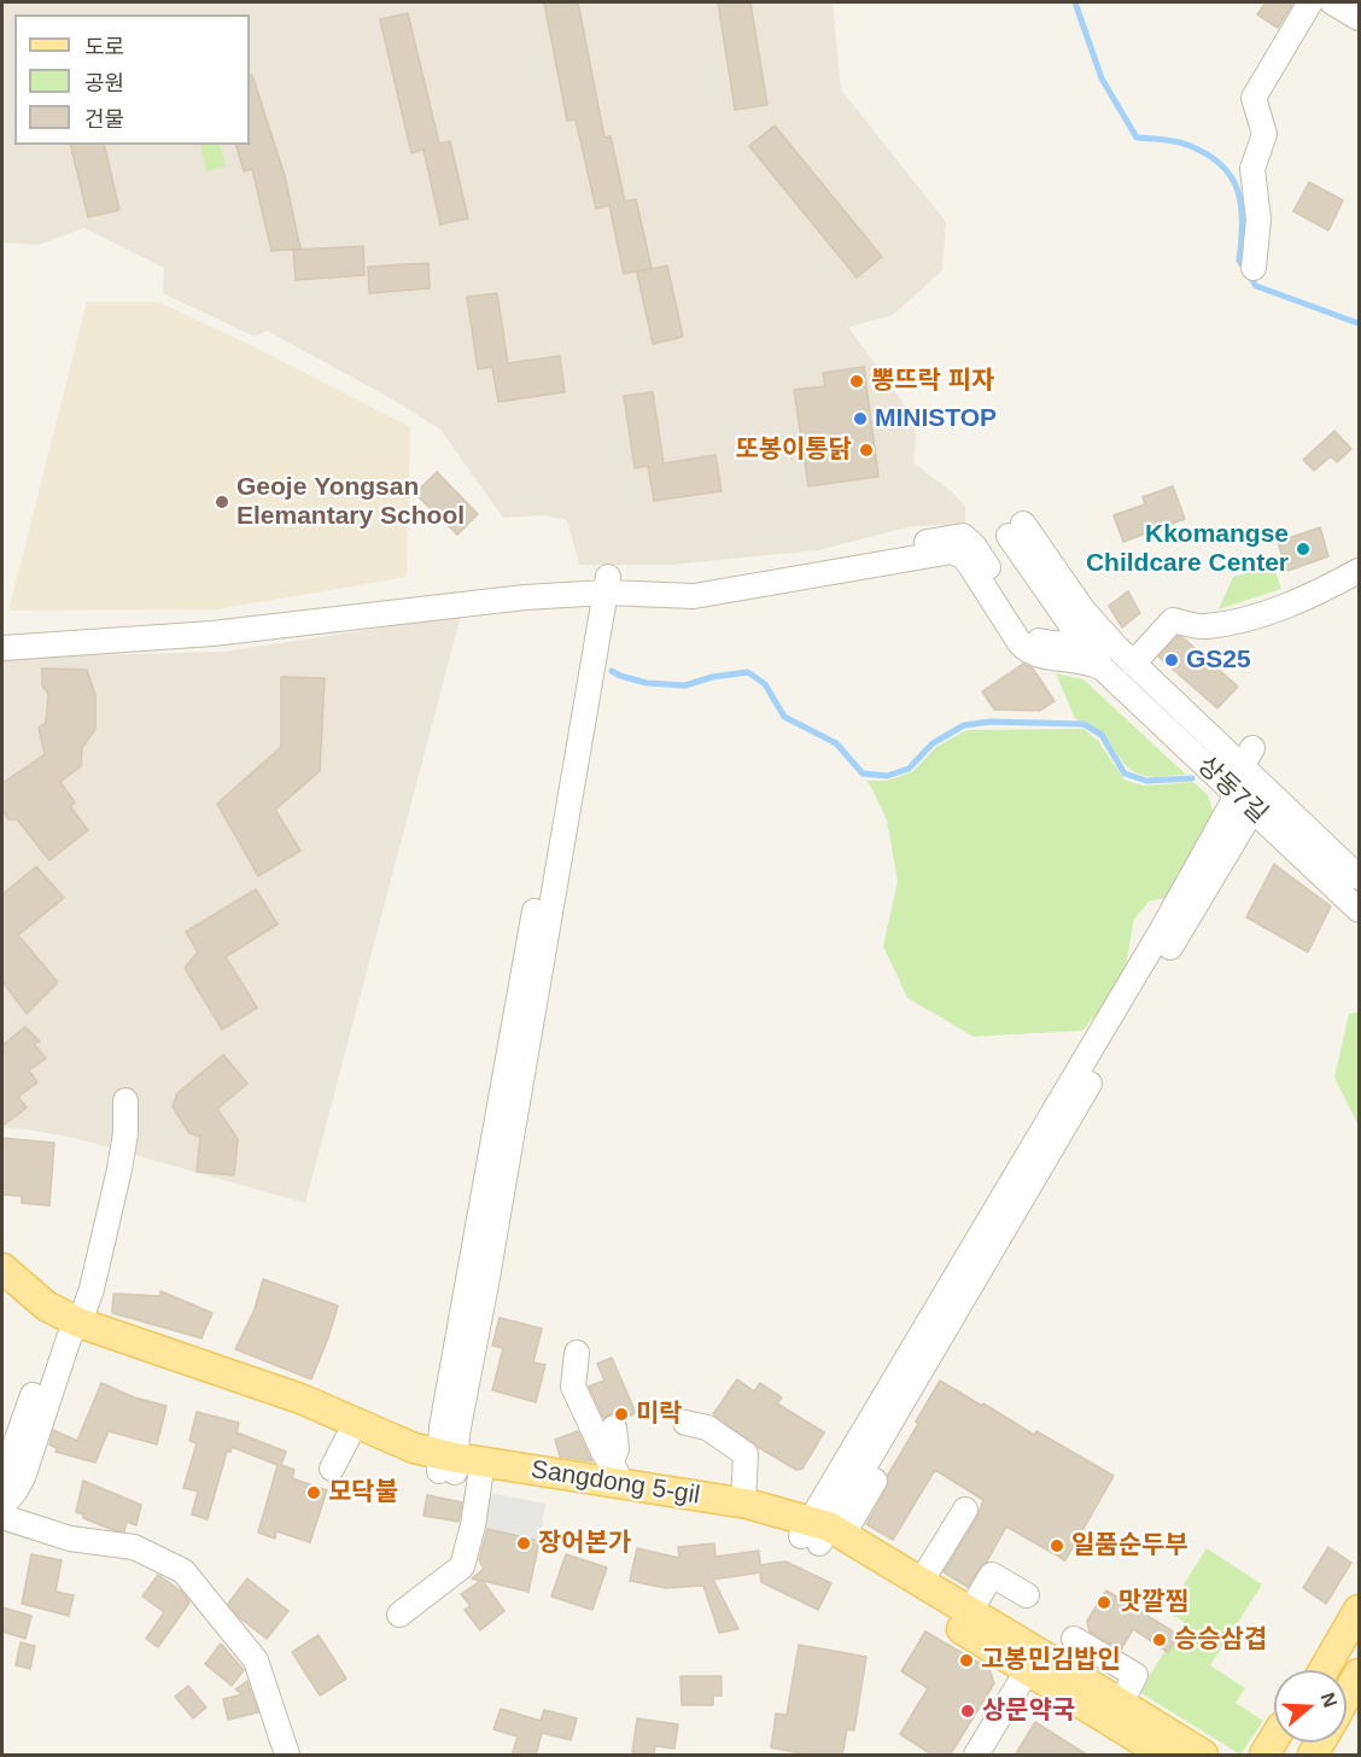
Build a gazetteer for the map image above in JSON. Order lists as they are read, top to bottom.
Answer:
{
  "streets": {
    "main road": ["Sangdong 5-gil"],
    "street": ["상동7길"]
  },
  "places": [
    "뽕뜨락 피자",
    "MINISTOP",
    "또봉이통닭",
    "Geoje Yongsan Elemantary School",
    "Kkomangse Childcare Center",
    "GS25",
    "미락",
    "모닥불",
    "장어본가",
    "일품순두부",
    "맛깔찜",
    "승승삼겹",
    "고봉민김밥인",
    "상문약국"
  ],
  "legend": ["도로", "공원", "건물"],
  "north": "right"
}
